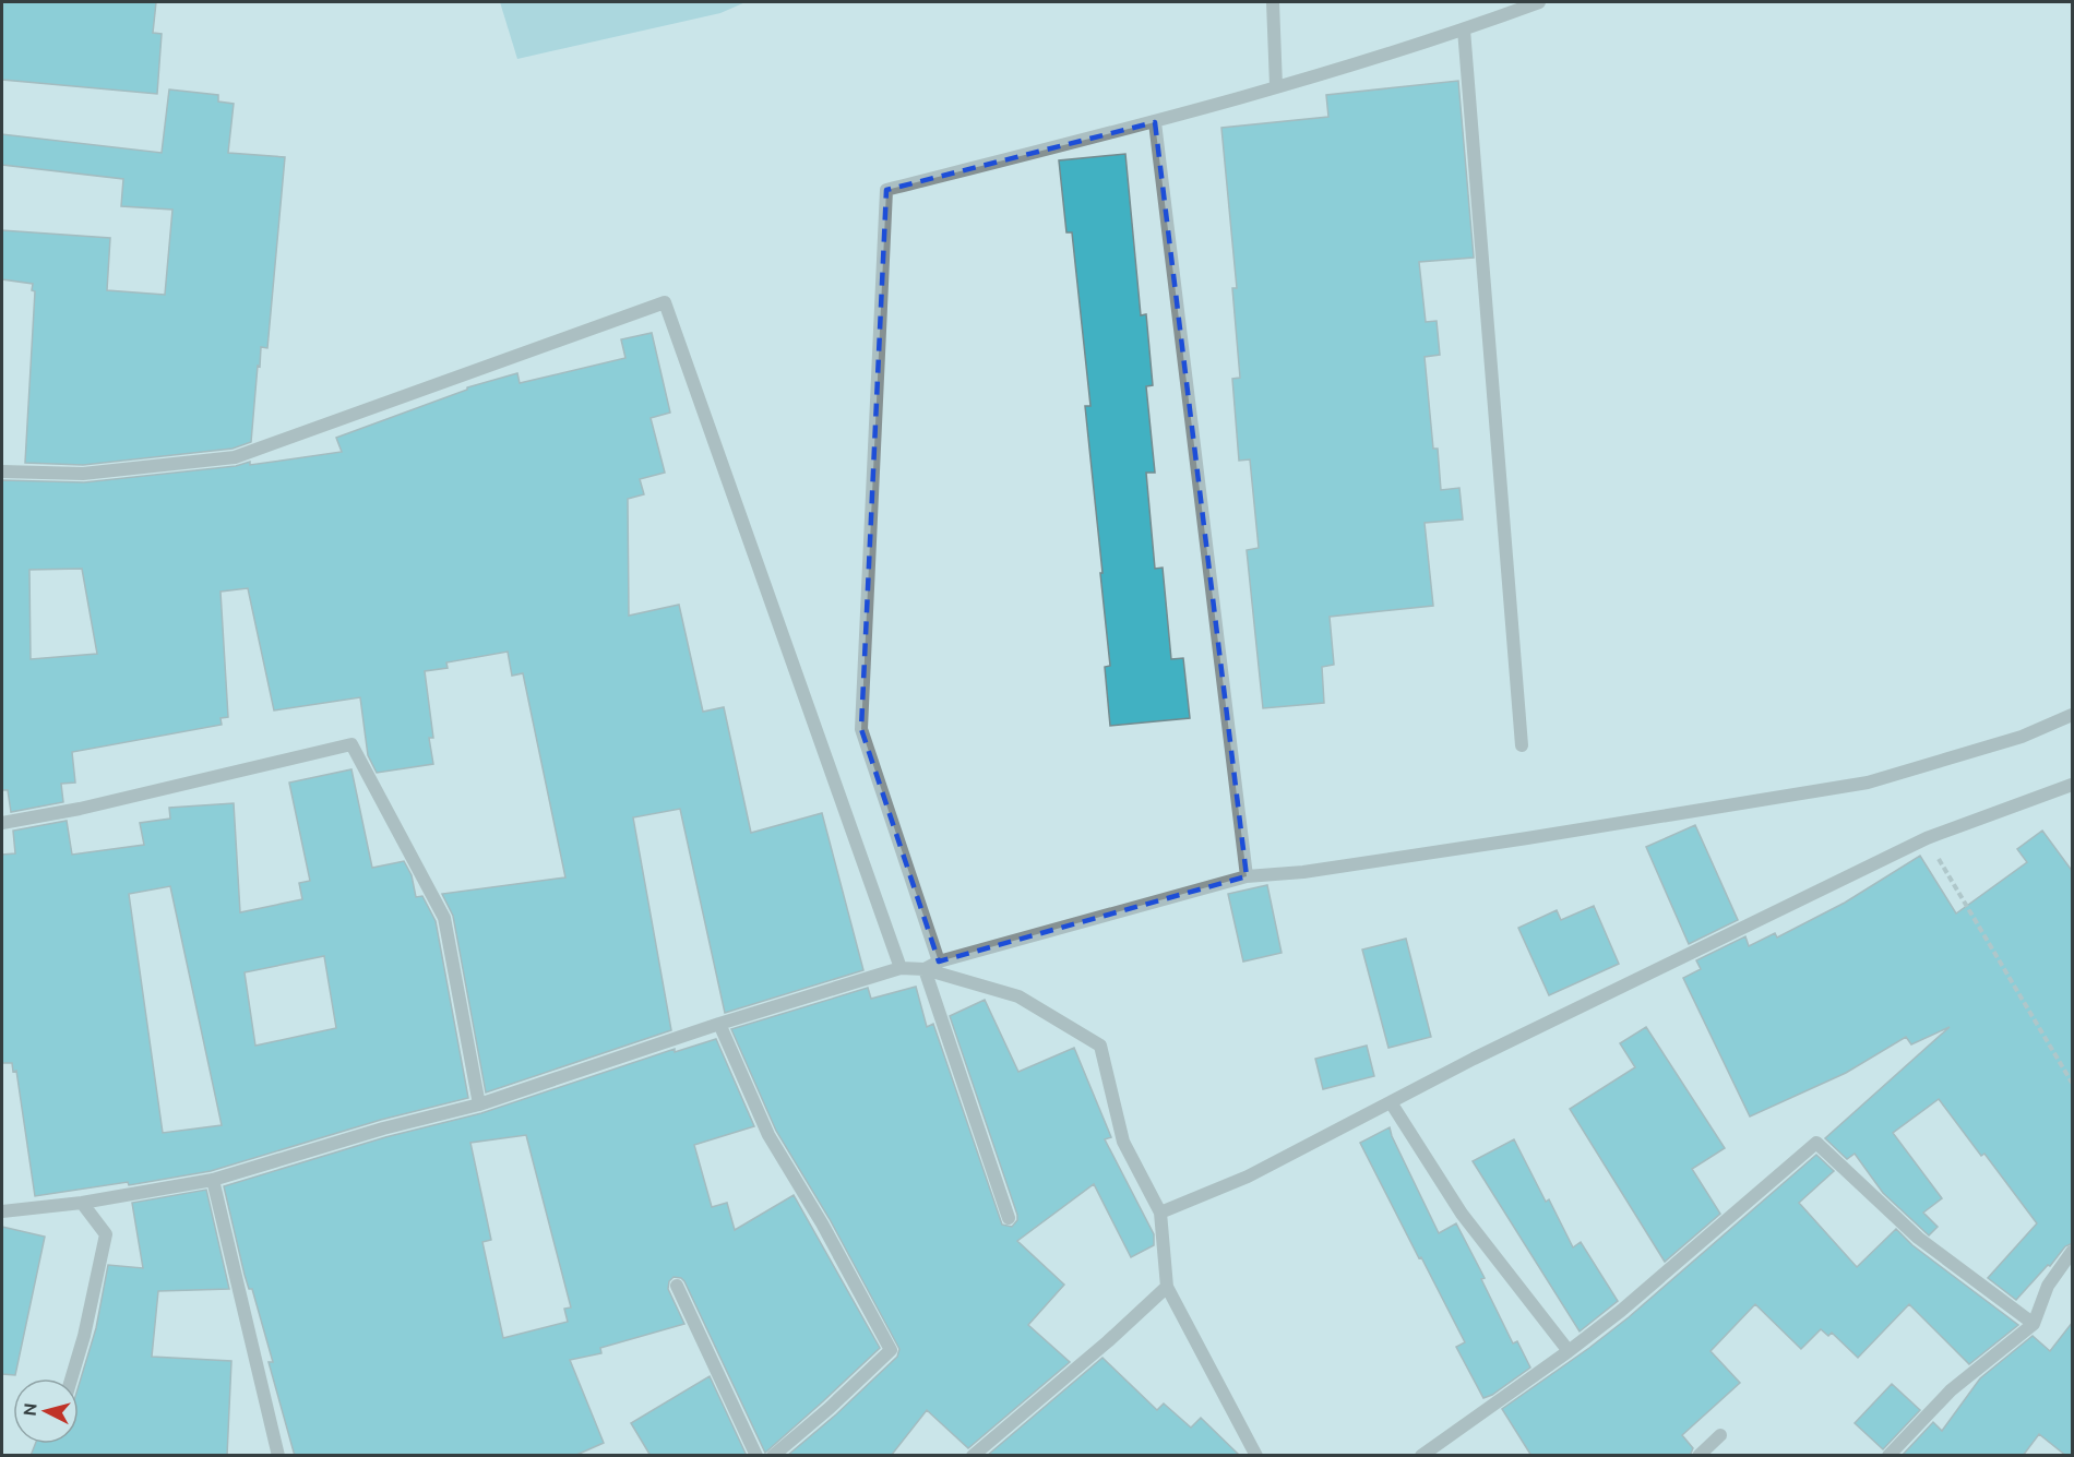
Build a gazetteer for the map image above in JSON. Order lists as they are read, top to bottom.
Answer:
{
  "north": "left"
}
